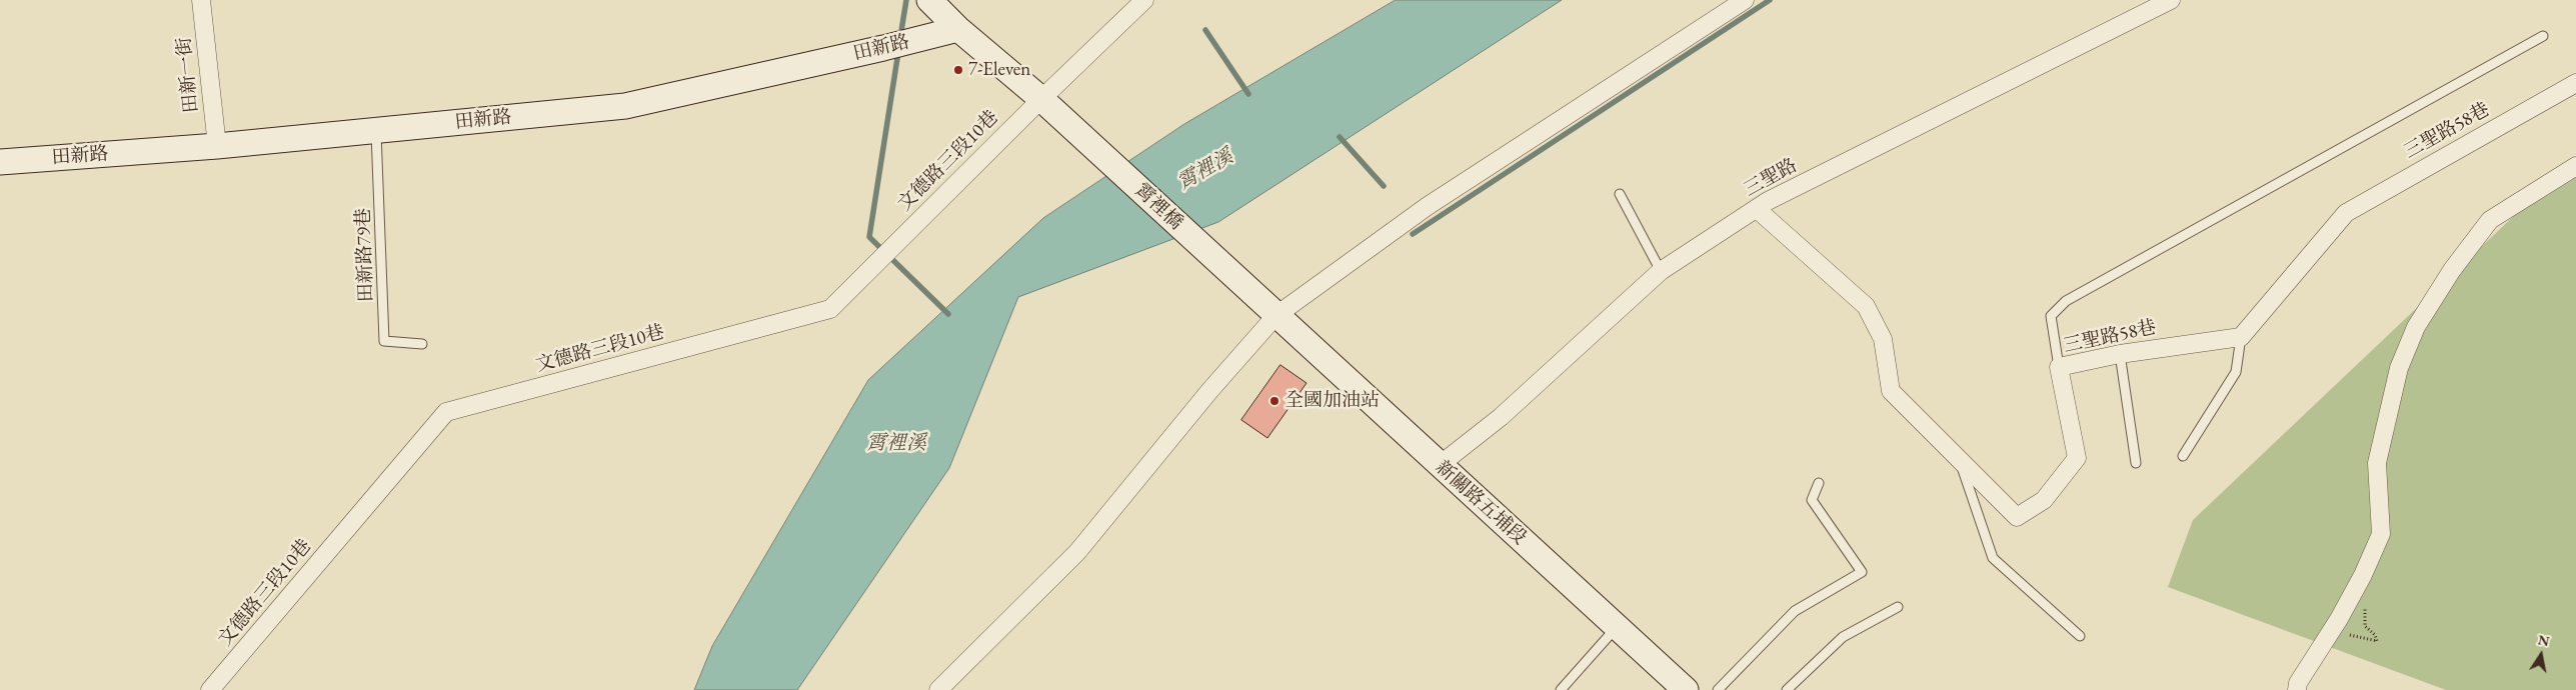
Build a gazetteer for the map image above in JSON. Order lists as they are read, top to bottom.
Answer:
{
  "streets": {
    "main road": ["田新路", "霄裡橋", "新關路五埔段"],
    "street": [
      "田新一街",
      "三聖路58巷",
      "文德路三段10巷",
      "三聖路"
    ],
    "lane": ["田新路79巷"]
  },
  "crossings": [
    ["田新路", "田新一街"],
    ["田新路", "霄裡橋"],
    ["田新路", "田新路79巷"],
    ["三聖路58巷", "三聖路"],
    ["文德路三段10巷", "霄裡橋"],
    ["三聖路", "新關路五埔段"],
    ["霄裡橋", "新關路五埔段"]
  ],
  "water": ["霄裡溪"],
  "places": ["7-Eleven", "全國加油站"],
  "north": "top"
}
